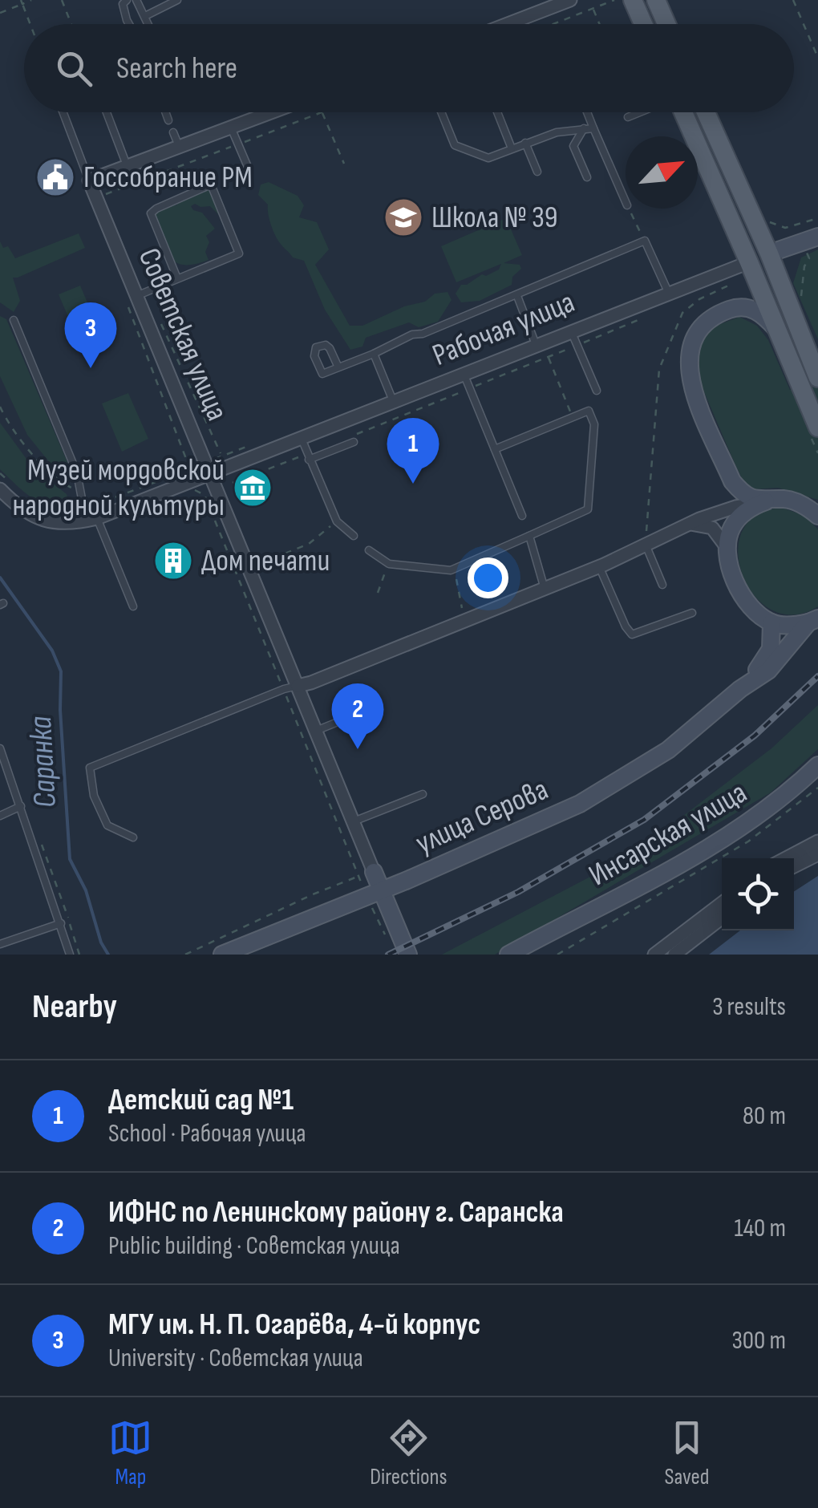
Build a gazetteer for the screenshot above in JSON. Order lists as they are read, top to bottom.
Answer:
{
  "streets": {
    "main road": ["Рабочая улица"],
    "street": ["Советская улица", "улица Серова", "Инсарская улица"]
  },
  "crossings": [
    ["Рабочая улица", "Советская улица"],
    ["Советская улица", "улица Серова"]
  ],
  "water": ["Саранка"],
  "places": {
    "public building": ["Госсобрание РМ"],
    "school or university": ["Школа № 39"],
    "museum": ["Музей мордовской народной культуры"],
    "building": ["Дом печати"]
  },
  "north": "top right",
  "page": {
    "search": "Search here",
    "pins": ["3", "1", "2"],
    "heading": ["Nearby", "3 results"],
    "list": [
      {
        "mark": "1",
        "name": "Детский сад №1",
        "note": "School · Рабочая улица",
        "value": "80 m"
      },
      {
        "mark": "2",
        "name": "ИФНС по Ленинскому району г. Саранска",
        "note": "Public building · Советская улица",
        "value": "140 m"
      },
      {
        "mark": "3",
        "name": "МГУ им. Н. П. Огарёва, 4-й корпус",
        "note": "University · Советская улица",
        "value": "300 m"
      }
    ],
    "nav": ["Map", "Directions", "Saved"]
  }
}
